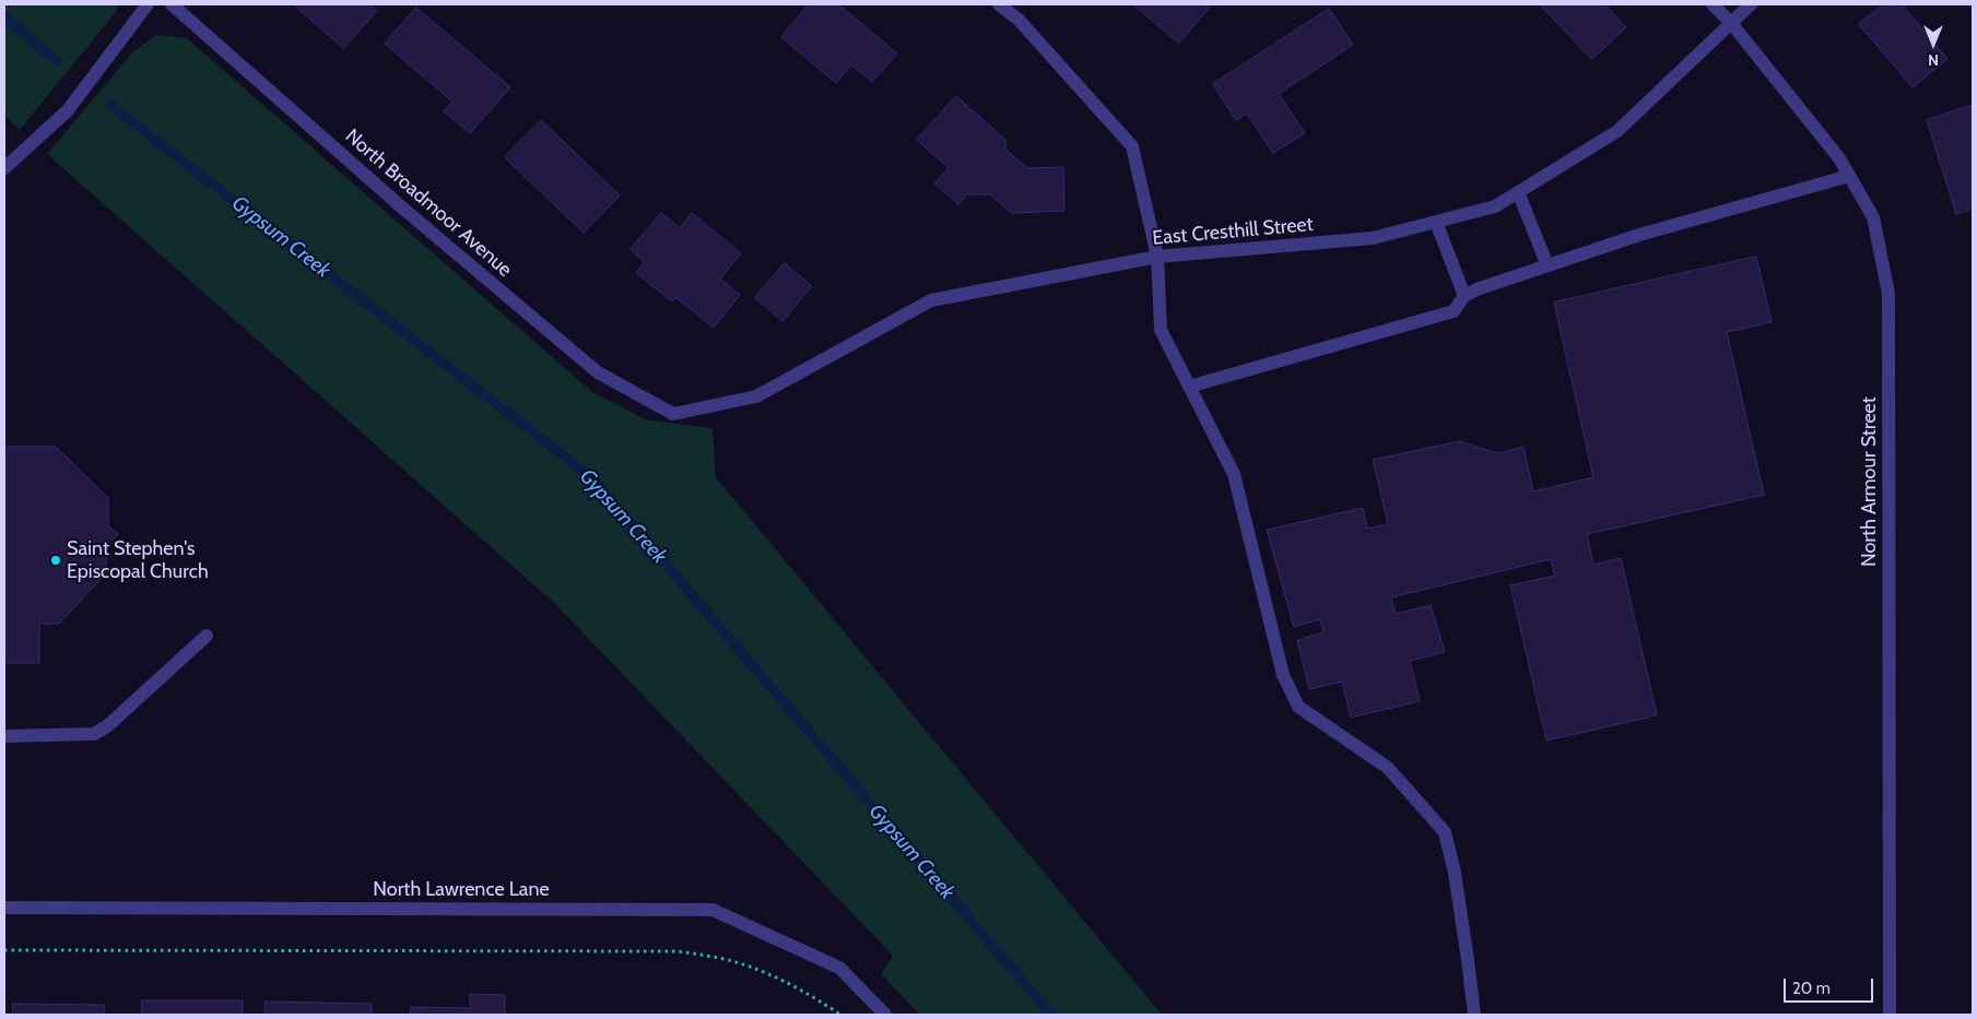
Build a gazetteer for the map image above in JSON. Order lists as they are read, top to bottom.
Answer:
{
  "streets": {
    "street": [
      "North Broadmoor Avenue",
      "East Cresthill Street",
      "North Armour Street",
      "North Lawrence Lane"
    ]
  },
  "crossings": [
    ["North Broadmoor Avenue", "East Cresthill Street"],
    ["East Cresthill Street", "North Armour Street"]
  ],
  "water": ["Gypsum Creek"],
  "places": ["Saint Stephen's Episcopal Church"],
  "scale_bar": "20 m",
  "north": "bottom"
}
